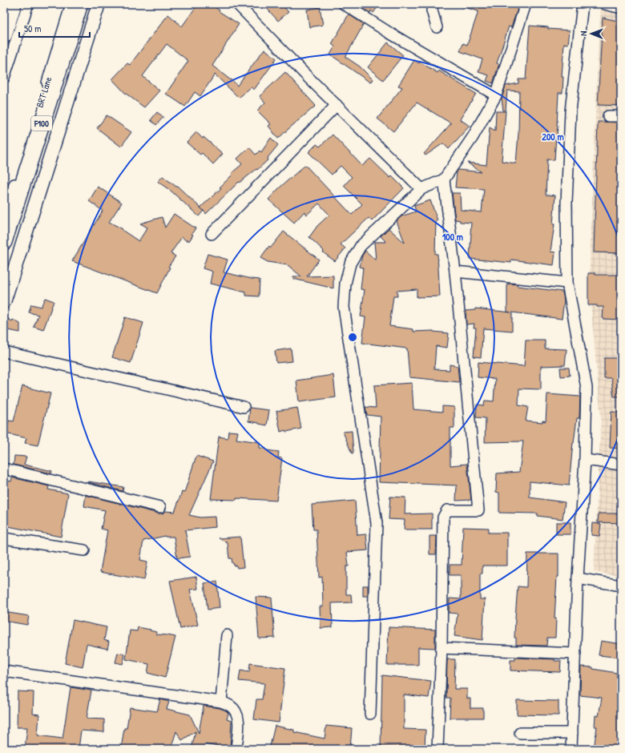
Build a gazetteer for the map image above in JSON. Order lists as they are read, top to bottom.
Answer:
{
  "streets": {
    "highway": ["F100"],
    "street": ["BRT Lane"]
  },
  "scale_bar": "50 m",
  "north": "left",
  "rings": ["200 m", "100 m"]
}
